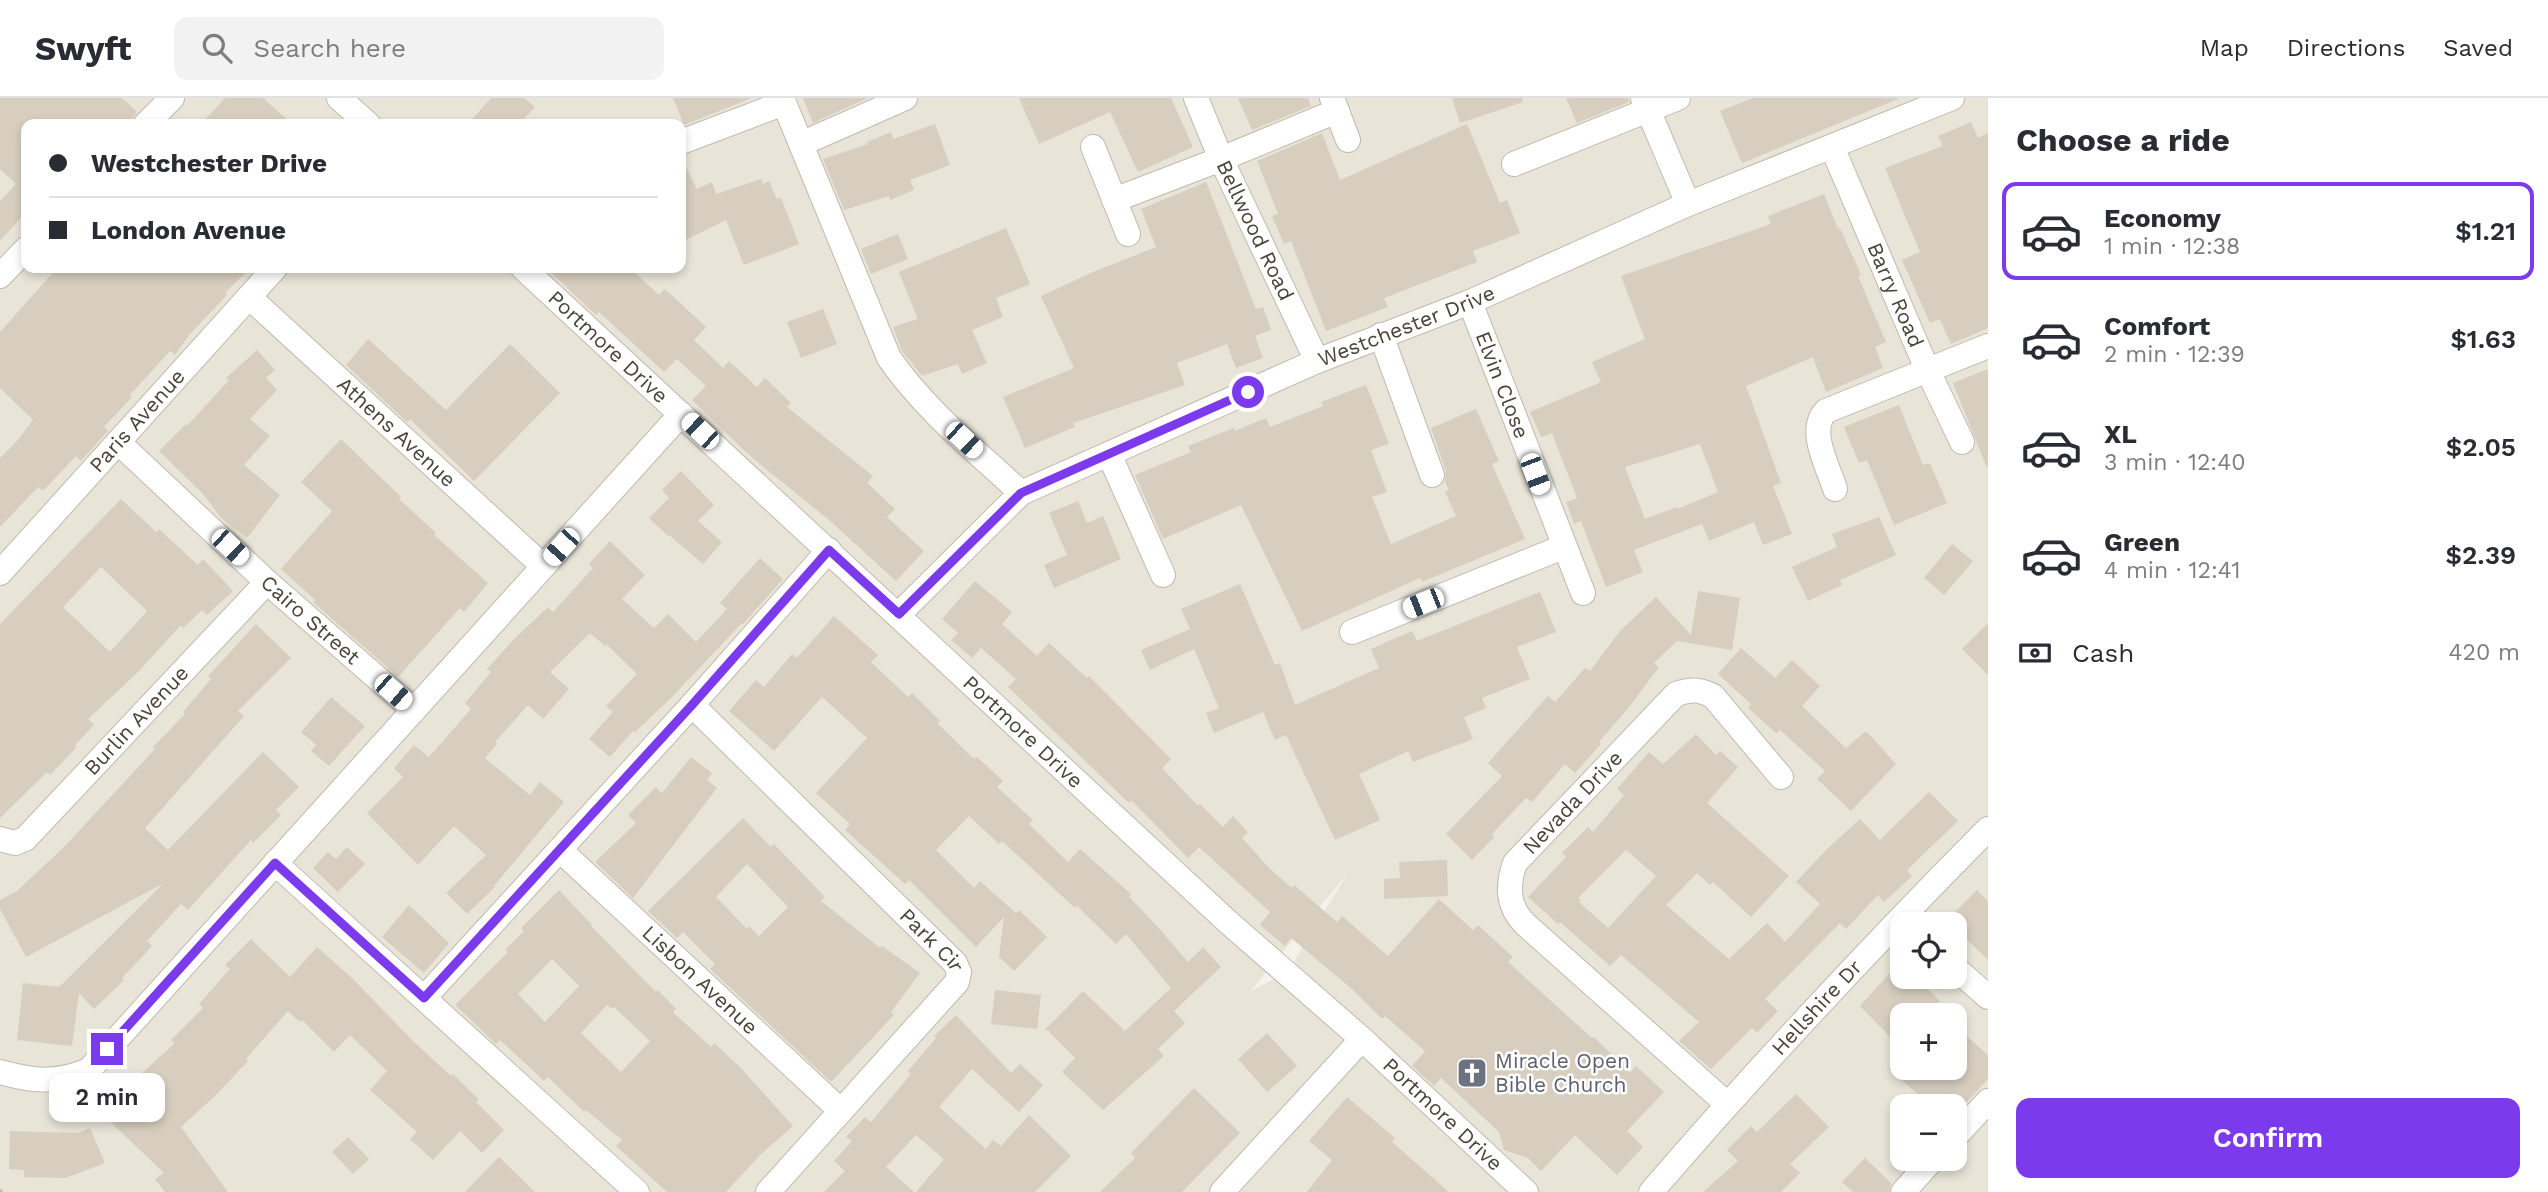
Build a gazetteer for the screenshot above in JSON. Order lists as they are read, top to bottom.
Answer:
{
  "streets": {
    "street": [
      "Bellwood Road",
      "Barry Road",
      "Westchester Drive",
      "Portmore Drive",
      "Elvin Close",
      "Paris Avenue",
      "Athens Avenue",
      "Cairo Street",
      "Burlin Avenue",
      "Nevada Drive",
      "Park Cir",
      "Lisbon Avenue",
      "Hellshire Dr"
    ]
  },
  "crossings": [
    ["Bellwood Road", "Westchester Drive"],
    ["Barry Road", "Westchester Drive"],
    ["Westchester Drive", "Portmore Drive"],
    ["Westchester Drive", "Elvin Close"],
    ["Paris Avenue", "Athens Avenue"],
    ["Paris Avenue", "Cairo Street"],
    ["Cairo Street", "Burlin Avenue"],
    ["Nevada Drive", "Hellshire Dr"],
    ["Park Cir", "Lisbon Avenue"]
  ],
  "places": {
    "church": ["Miracle Open Bible Church"]
  },
  "page": {
    "header": "Swyft",
    "search": "Search here",
    "nav": ["Map", "Directions", "Saved"],
    "heading": "Choose a ride",
    "banner": ["Westchester Drive", "London Avenue"],
    "list": [
      {
        "name": "Economy",
        "note": "1 min · 12:38",
        "value": "$1.21"
      },
      {
        "name": "Comfort",
        "note": "2 min · 12:39",
        "value": "$1.63"
      },
      {
        "name": "XL",
        "note": "3 min · 12:40",
        "value": "$2.05"
      },
      {
        "name": "Green",
        "note": "4 min · 12:41",
        "value": "$2.39"
      }
    ],
    "pay": ["Cash", "420 m"],
    "map_buttons": ["+", "−"],
    "bubble": "2 min",
    "buttons": "Confirm"
  }
}
